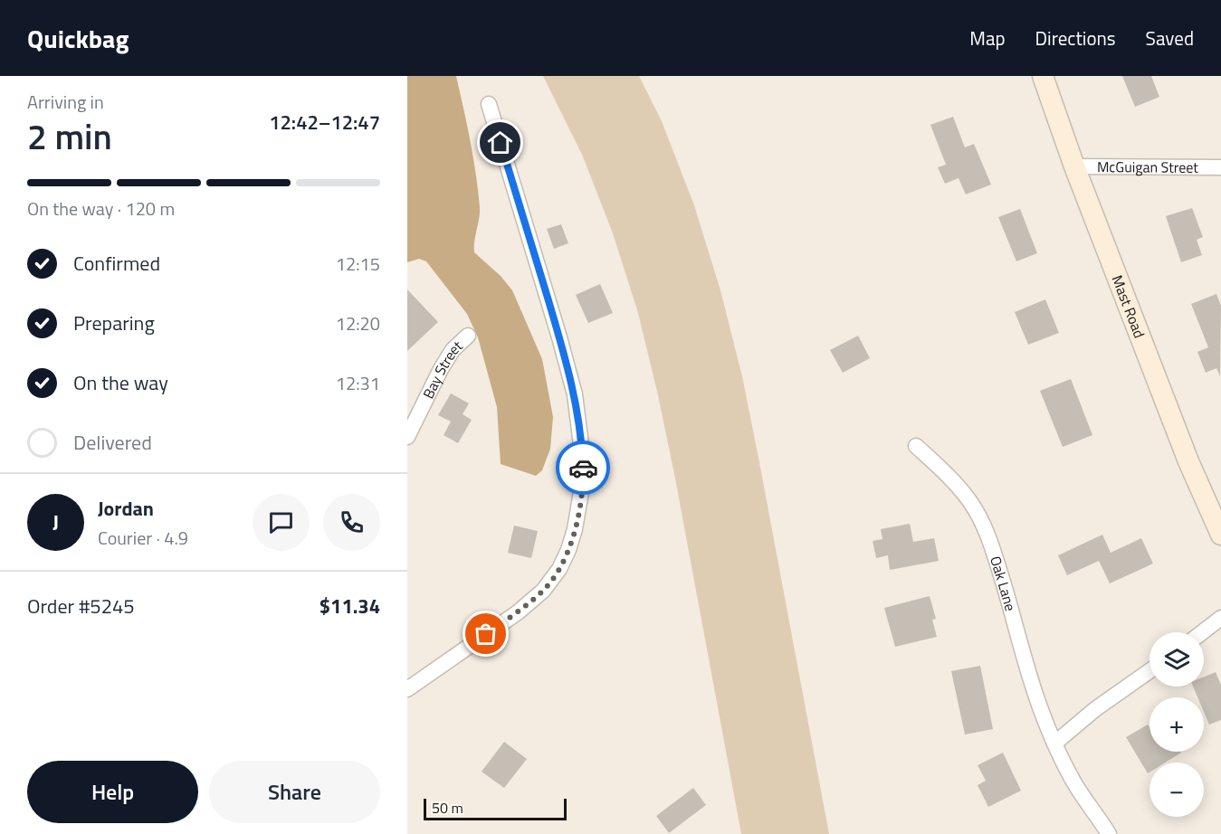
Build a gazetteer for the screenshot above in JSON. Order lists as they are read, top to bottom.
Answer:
{
  "streets": {
    "main road": ["Mast Road"],
    "street": ["McGuigan Street", "Bay Street", "Oak Lane"]
  },
  "crossings": [
    ["McGuigan Street", "Mast Road"]
  ],
  "scale_bar": "50 m",
  "page": {
    "header": "Quickbag",
    "nav": ["Map", "Directions", "Saved"],
    "heading": ["2 min", "Arriving in", "12:42–12:47"],
    "panel": [
      "Jordan",
      "Courier · 4.9",
      "Order #5245",
      "$11.34"
    ],
    "bar": "On the way · 120 m",
    "list": [
      ["Confirmed", "12:15"],
      ["Preparing", "12:20"],
      ["On the way", "12:31"],
      "Delivered"
    ],
    "round": "J",
    "map_buttons": ["+", "−"],
    "buttons": ["Help", "Share"],
    "scale": "50 m"
  }
}
